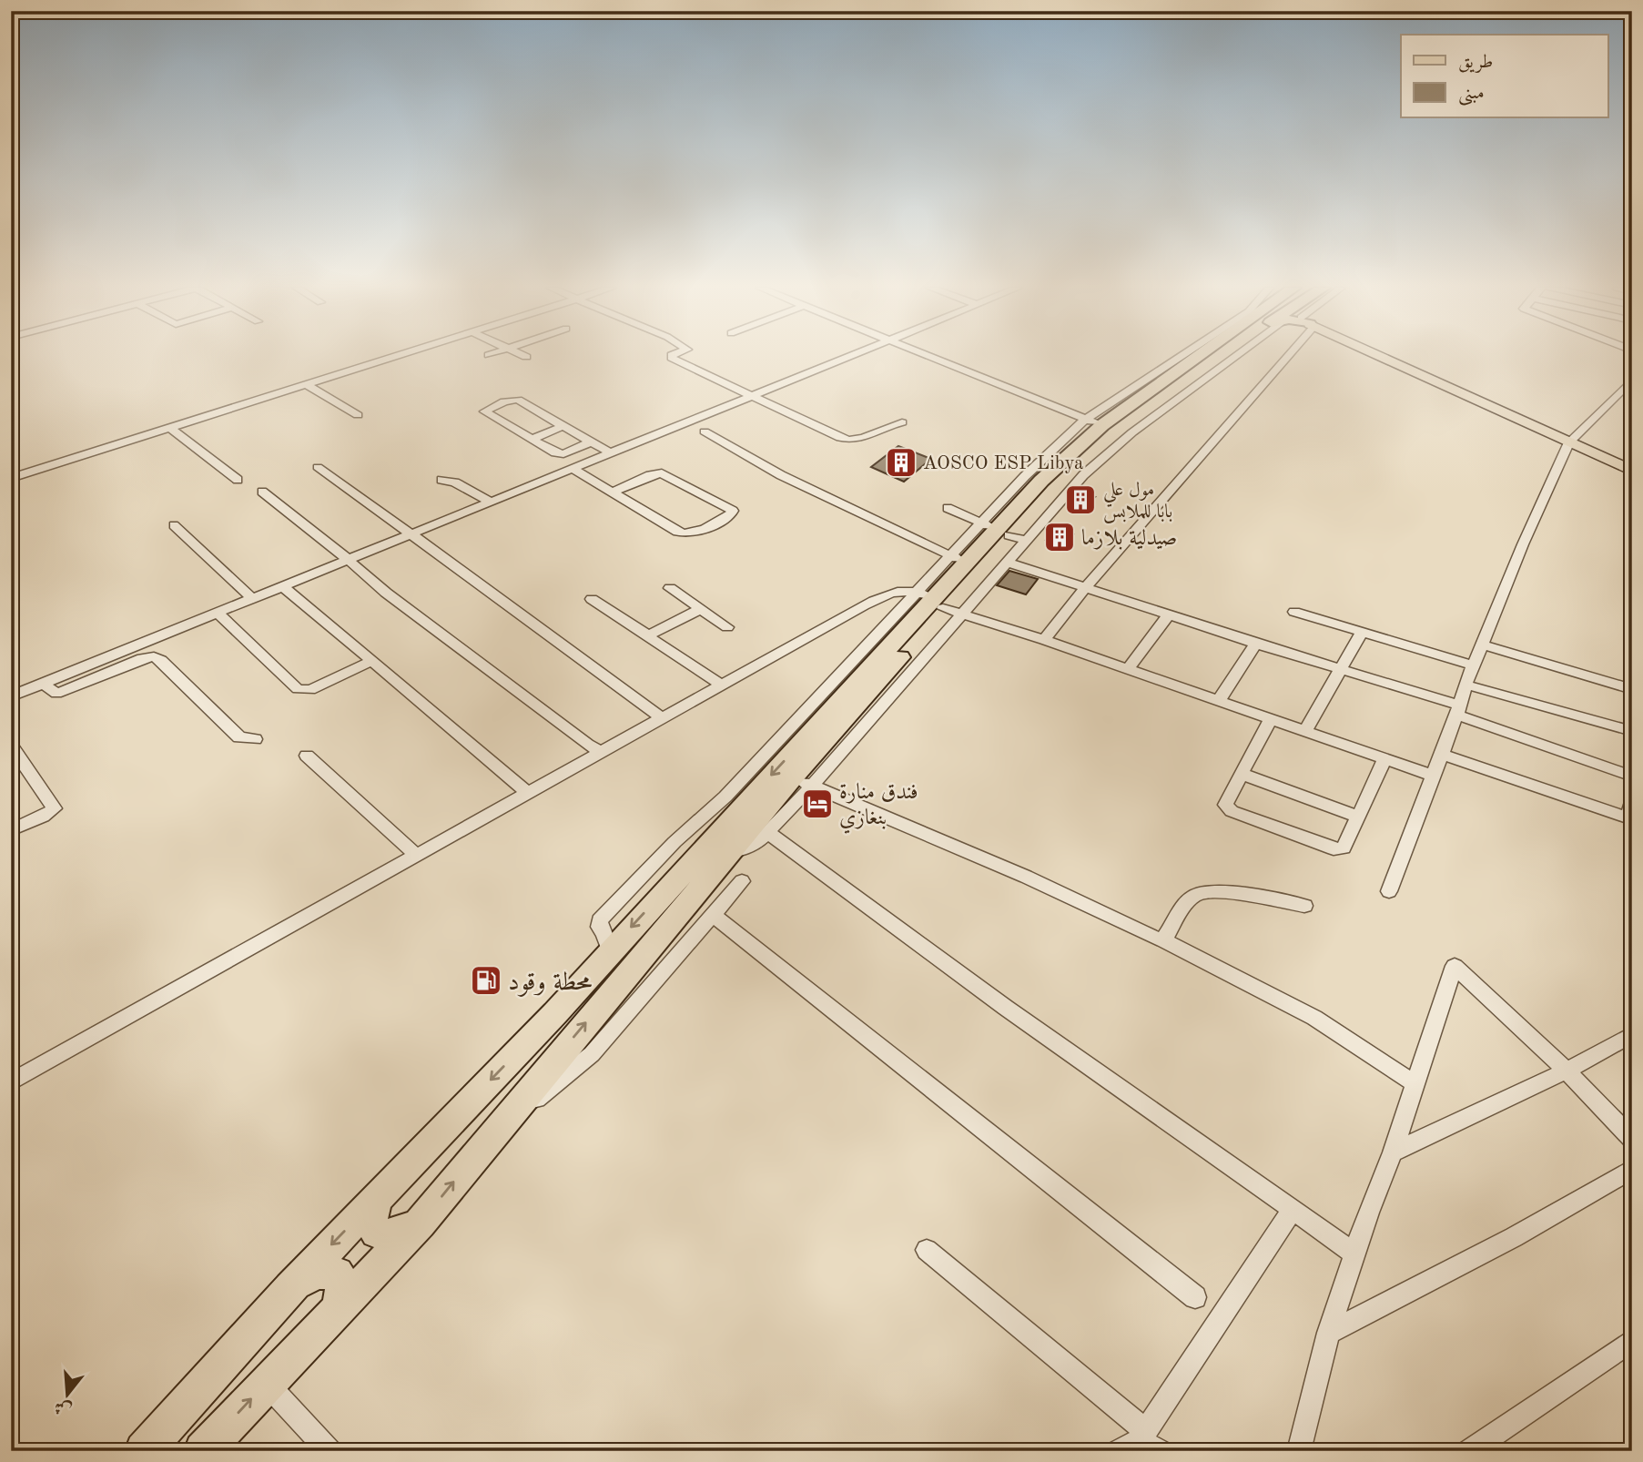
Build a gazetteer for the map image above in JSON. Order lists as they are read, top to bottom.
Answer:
{
  "places": {
    "building": ["AOSCO ESP Libya", "مول علي بابا للملابس", "صيدلية بلازما"],
    "hotel": ["فندق منارة بنغازي"],
    "fuel station": ["محطة وقود"]
  },
  "legend": ["طريق", "مبنى"],
  "north": "bottom"
}
